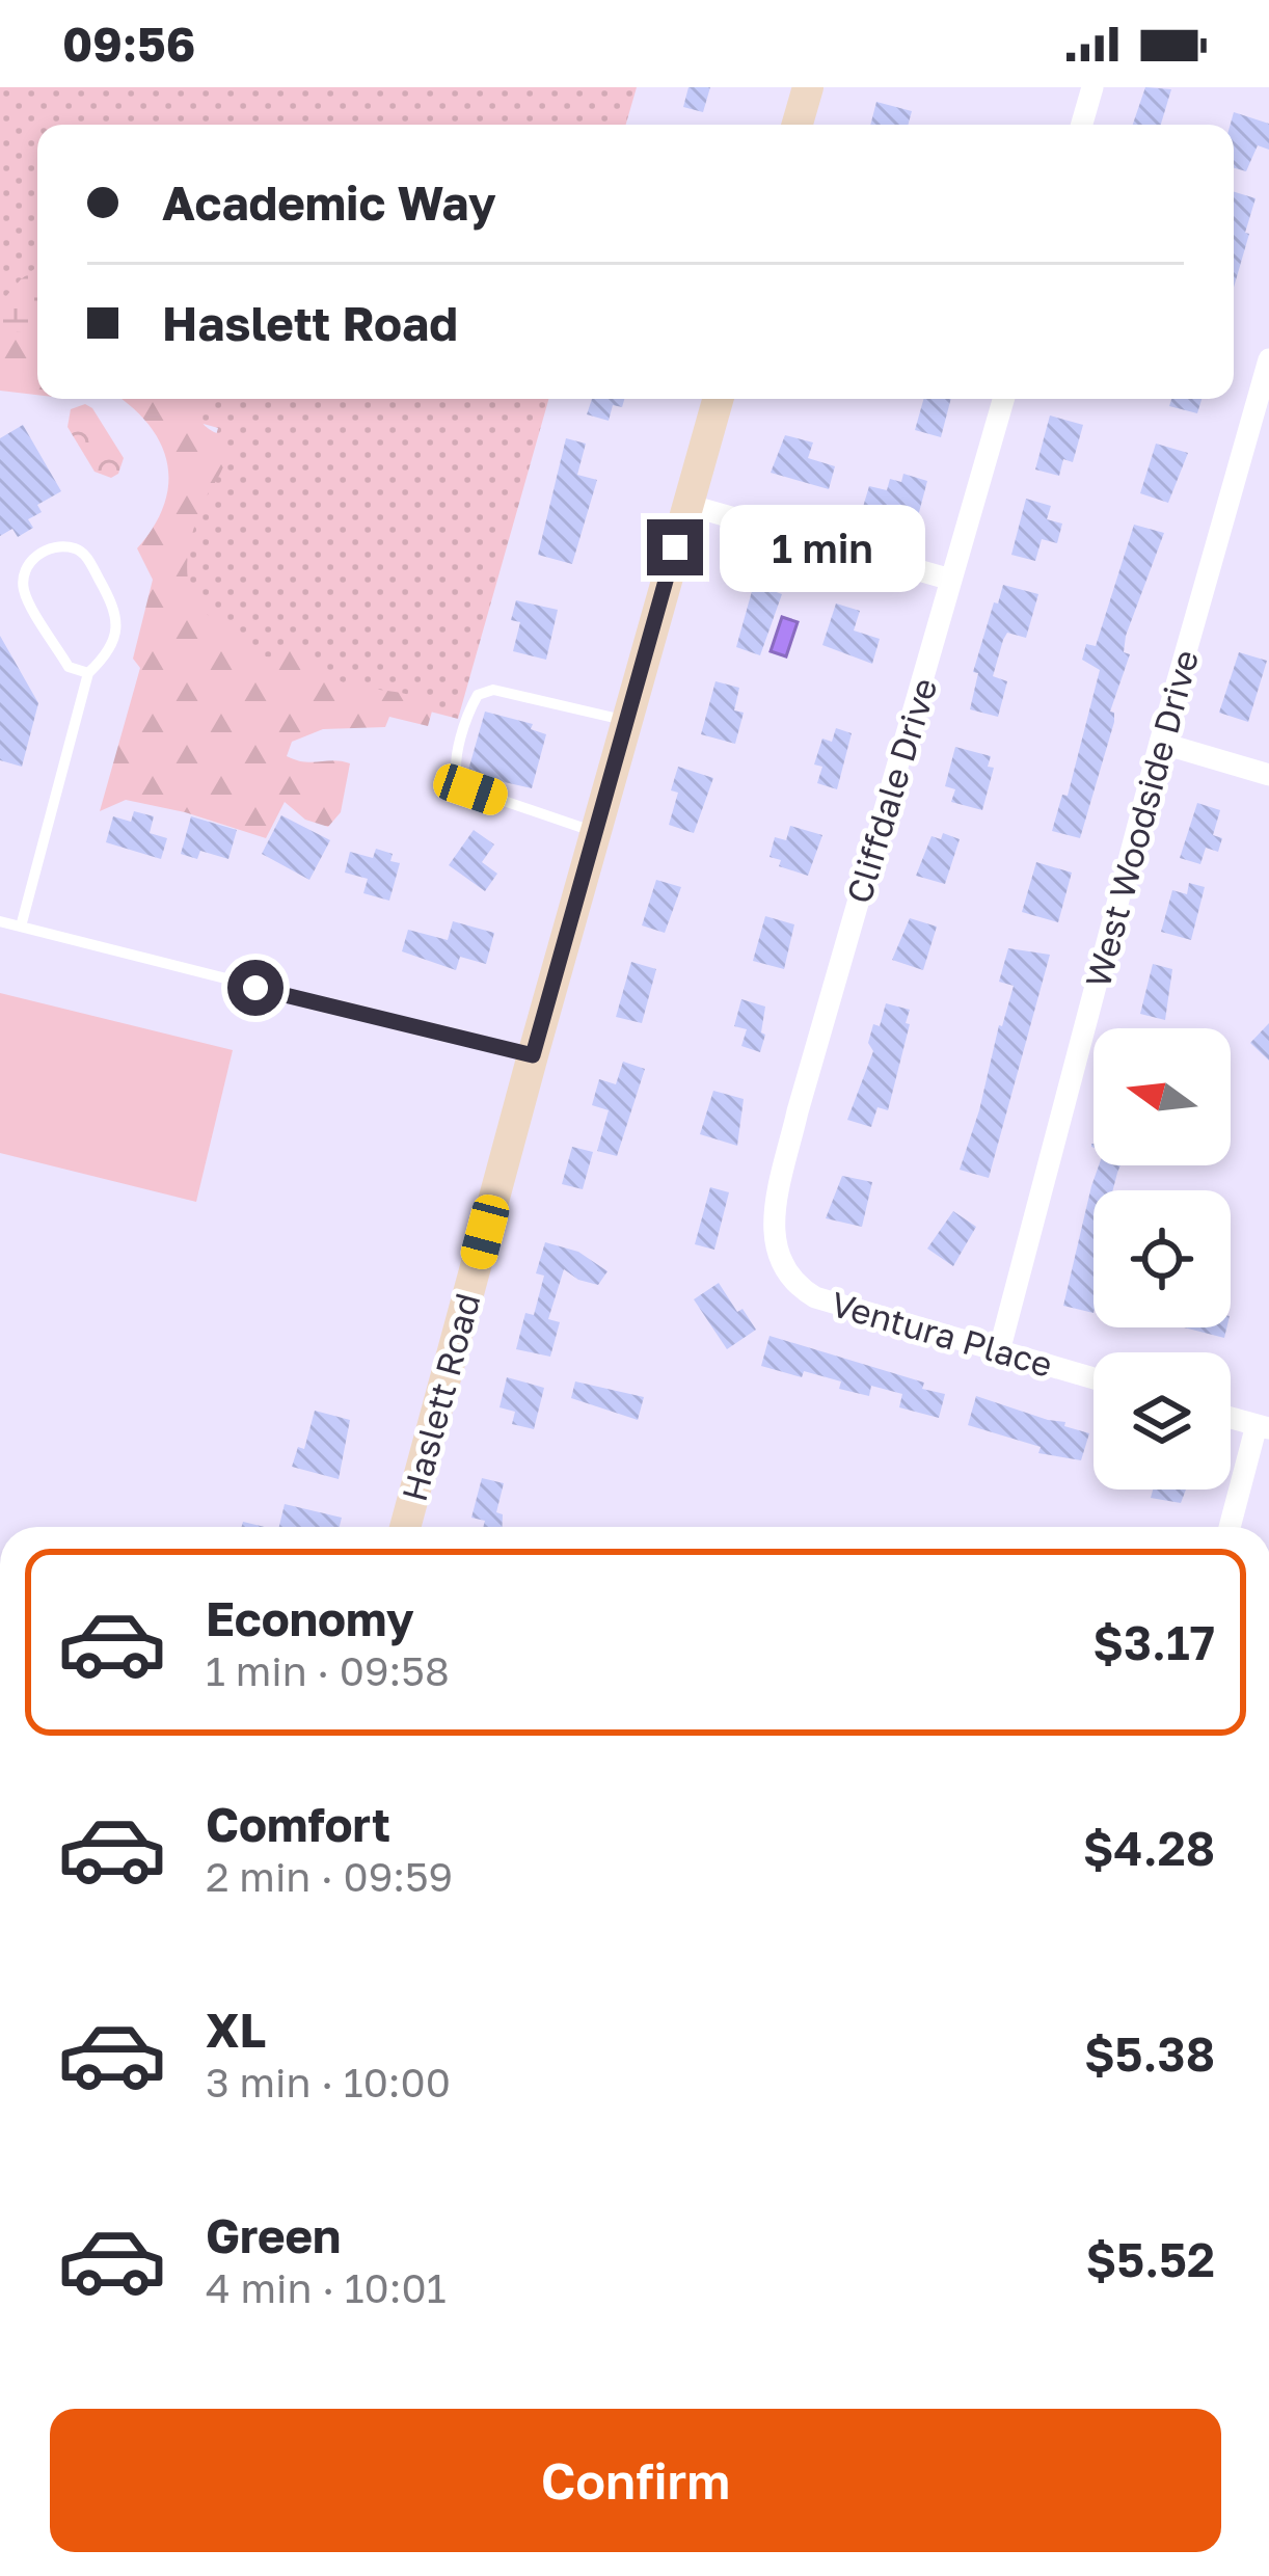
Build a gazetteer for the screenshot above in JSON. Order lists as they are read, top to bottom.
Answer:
{
  "streets": {
    "street": [
      "Cliffdale Drive",
      "West Woodside Drive",
      "Ventura Place",
      "Haslett Road"
    ]
  },
  "crossings": [
    ["Cliffdale Drive", "Ventura Place"],
    ["West Woodside Drive", "Ventura Place"]
  ],
  "north": "left",
  "page": {
    "status": "09:56",
    "banner": ["Academic Way", "Haslett Road"],
    "bubble": "1 min",
    "list": [
      {
        "name": "Economy",
        "note": "1 min · 09:58",
        "value": "$3.17"
      },
      {
        "name": "Comfort",
        "note": "2 min · 09:59",
        "value": "$4.28"
      },
      {
        "name": "XL",
        "note": "3 min · 10:00",
        "value": "$5.38"
      },
      {
        "name": "Green",
        "note": "4 min · 10:01",
        "value": "$5.52"
      }
    ],
    "buttons": "Confirm"
  }
}
